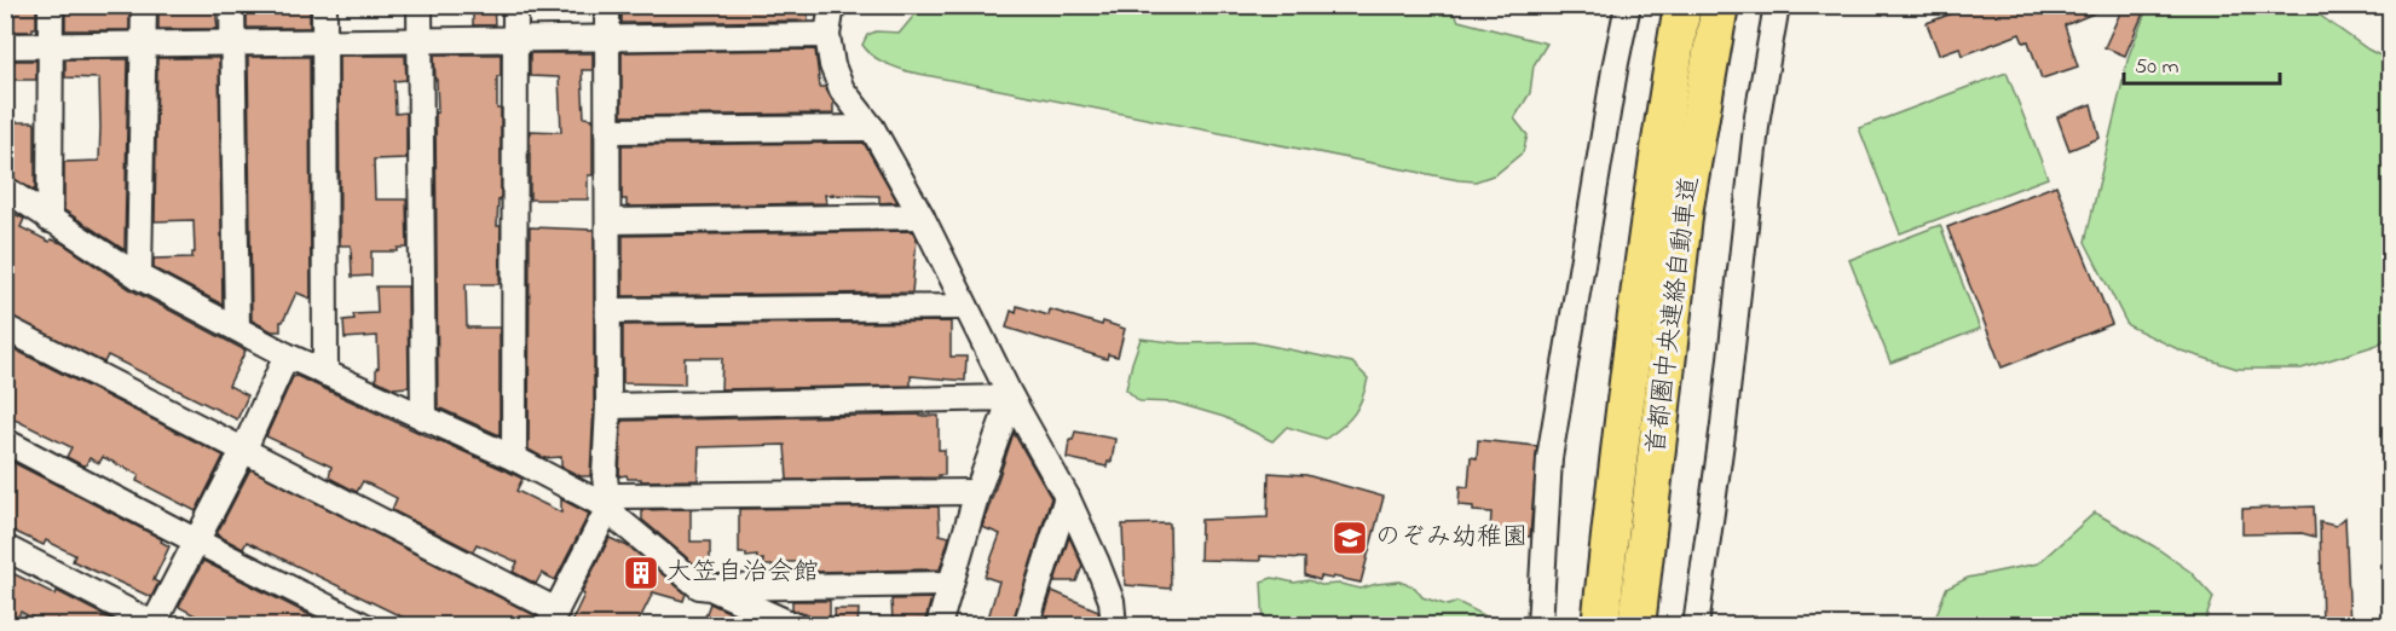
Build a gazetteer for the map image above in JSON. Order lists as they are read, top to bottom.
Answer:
{
  "streets": {
    "highway": ["首都圏中央連絡自動車道"]
  },
  "places": {
    "school or university": ["のぞみ幼稚園"],
    "building": ["大笠自治会館"]
  },
  "scale_bar": "50 m"
}
